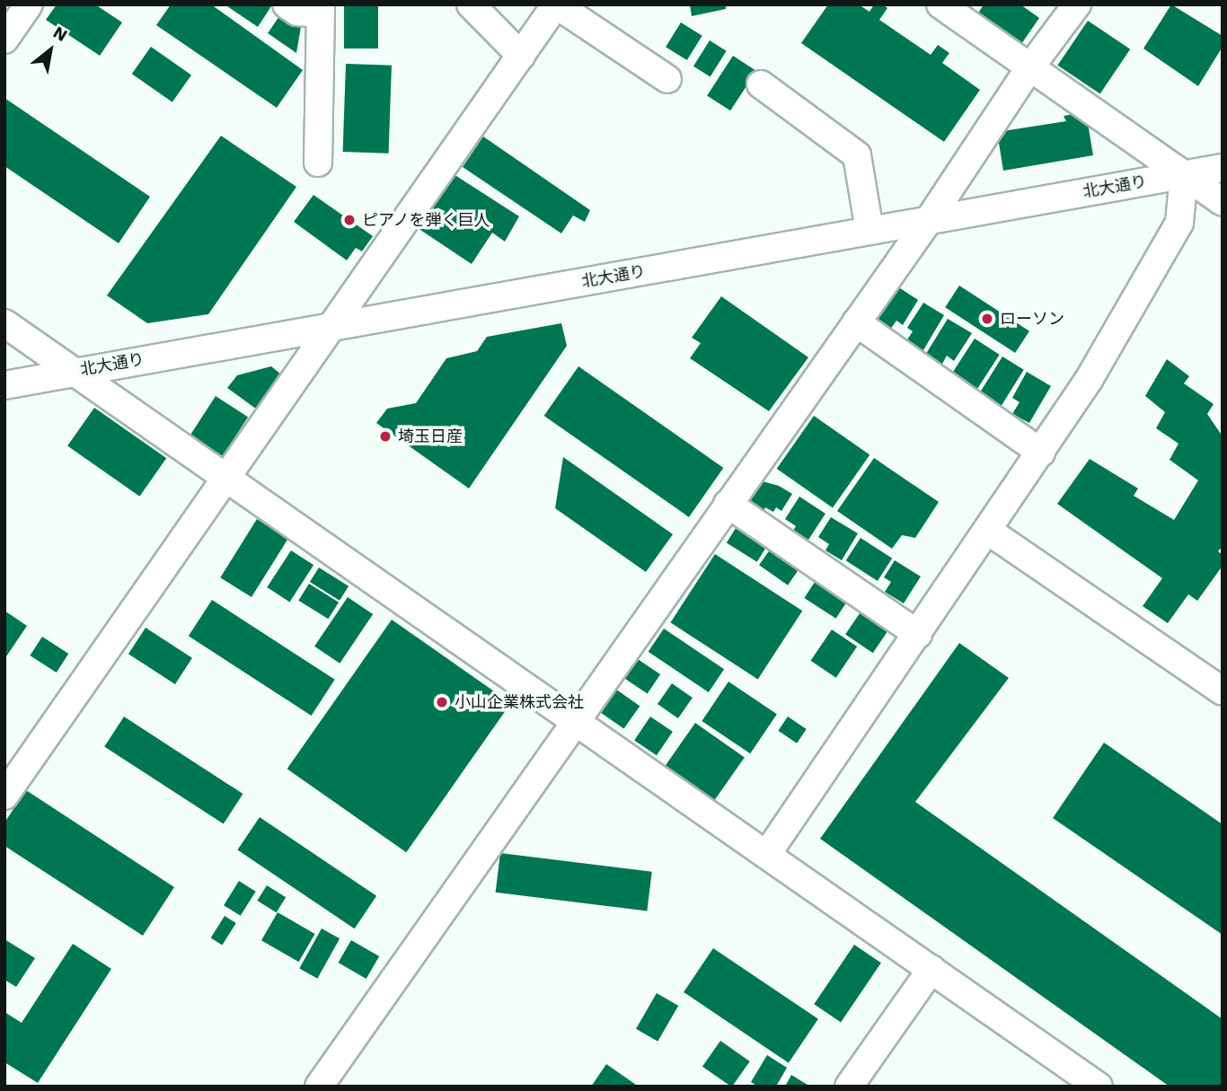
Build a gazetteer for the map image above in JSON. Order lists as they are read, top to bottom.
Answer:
{
  "streets": {
    "street": ["北大通り"]
  },
  "places": [
    "ピアノを弾く巨人",
    "ローソン",
    "埼玉日産",
    "小山企業株式会社"
  ],
  "north": "top right"
}
